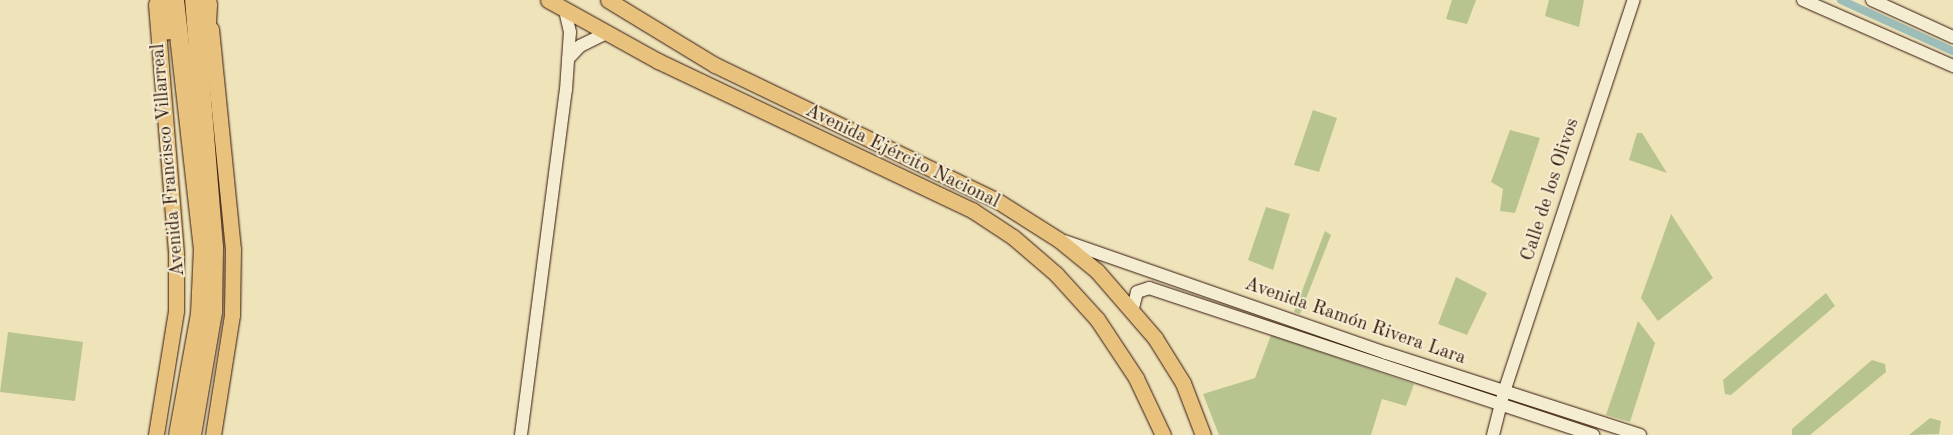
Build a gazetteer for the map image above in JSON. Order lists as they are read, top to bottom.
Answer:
{
  "streets": {
    "highway": ["Avenida Francisco Villarreal"],
    "main road": ["Avenida Ejército Nacional"],
    "street": ["Calle de los Olivos", "Avenida Ramón Rivera Lara"]
  },
  "crossings": [
    ["Avenida Ejército Nacional", "Avenida Ramón Rivera Lara"],
    ["Calle de los Olivos", "Avenida Ramón Rivera Lara"]
  ]
}
